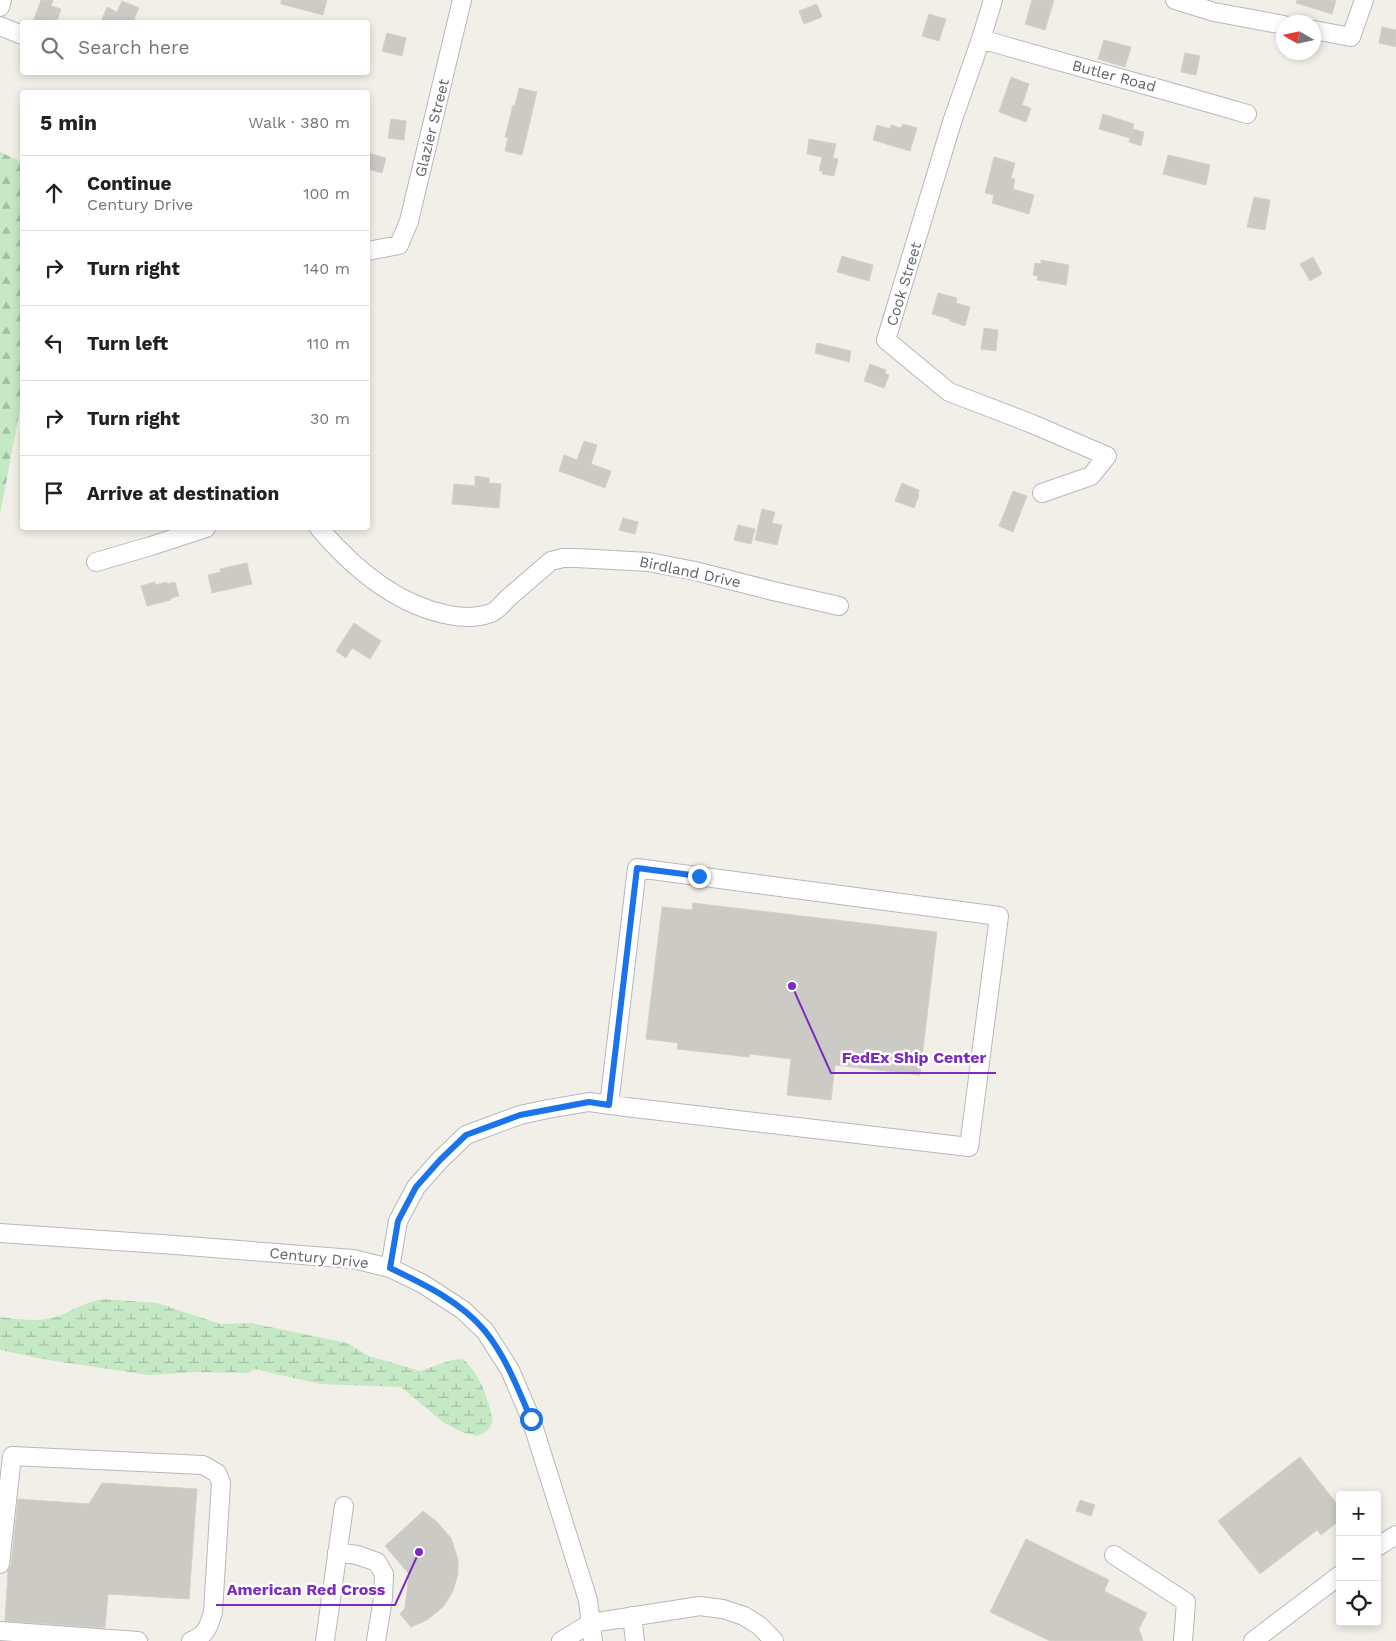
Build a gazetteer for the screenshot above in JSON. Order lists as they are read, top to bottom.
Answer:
{
  "streets": {
    "street": [
      "Butler Road",
      "Glazier Street",
      "Cook Street",
      "Birdland Drive",
      "Century Drive"
    ]
  },
  "crossings": [
    ["Butler Road", "Cook Street"]
  ],
  "places": ["FedEx Ship Center", "American Red Cross"],
  "north": "left",
  "page": {
    "search": "Search here",
    "heading": ["5 min", "Walk · 380 m"],
    "list": [
      ["Continue", "Century Drive", "100 m"],
      ["Turn right", "140 m"],
      ["Turn left", "110 m"],
      ["Turn right", "30 m"],
      "Arrive at destination"
    ],
    "map_buttons": ["+", "−"]
  }
}
